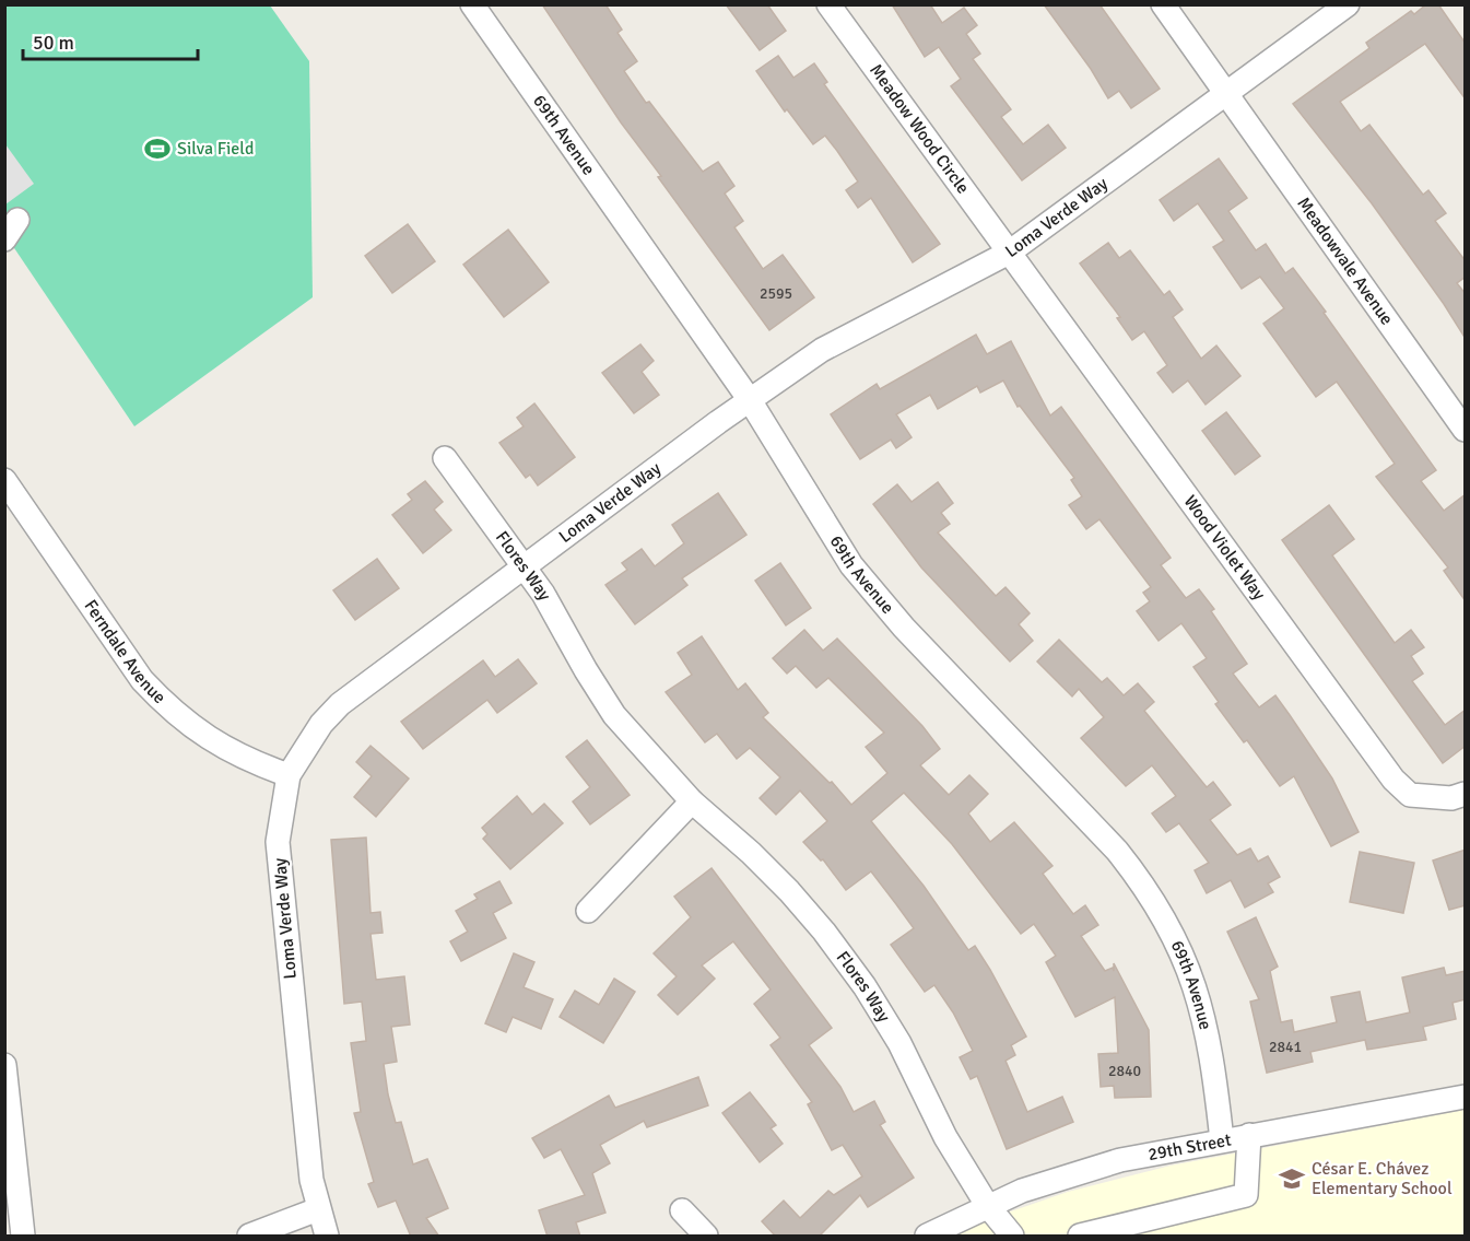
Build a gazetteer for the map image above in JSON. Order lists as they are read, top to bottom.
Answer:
{
  "streets": {
    "street": [
      "Meadow Wood Circle",
      "69th Avenue",
      "Loma Verde Way",
      "Meadowvale Avenue",
      "Wood Violet Way",
      "Flores Way",
      "Ferndale Avenue",
      "29th Street"
    ]
  },
  "crossings": [
    ["Meadow Wood Circle", "Loma Verde Way"],
    ["Meadow Wood Circle", "Wood Violet Way"],
    ["69th Avenue", "Loma Verde Way"],
    ["69th Avenue", "29th Street"],
    ["Loma Verde Way", "Meadowvale Avenue"],
    ["Loma Verde Way", "Wood Violet Way"],
    ["Loma Verde Way", "Flores Way"],
    ["Loma Verde Way", "Ferndale Avenue"],
    ["Flores Way", "29th Street"]
  ],
  "places": {
    "sports": ["Silva Field"],
    "school or university": ["César E. Chávez Elementary School"]
  },
  "house_numbers": ["2595", "2841", "2840"],
  "scale_bar": "50 m"
}
